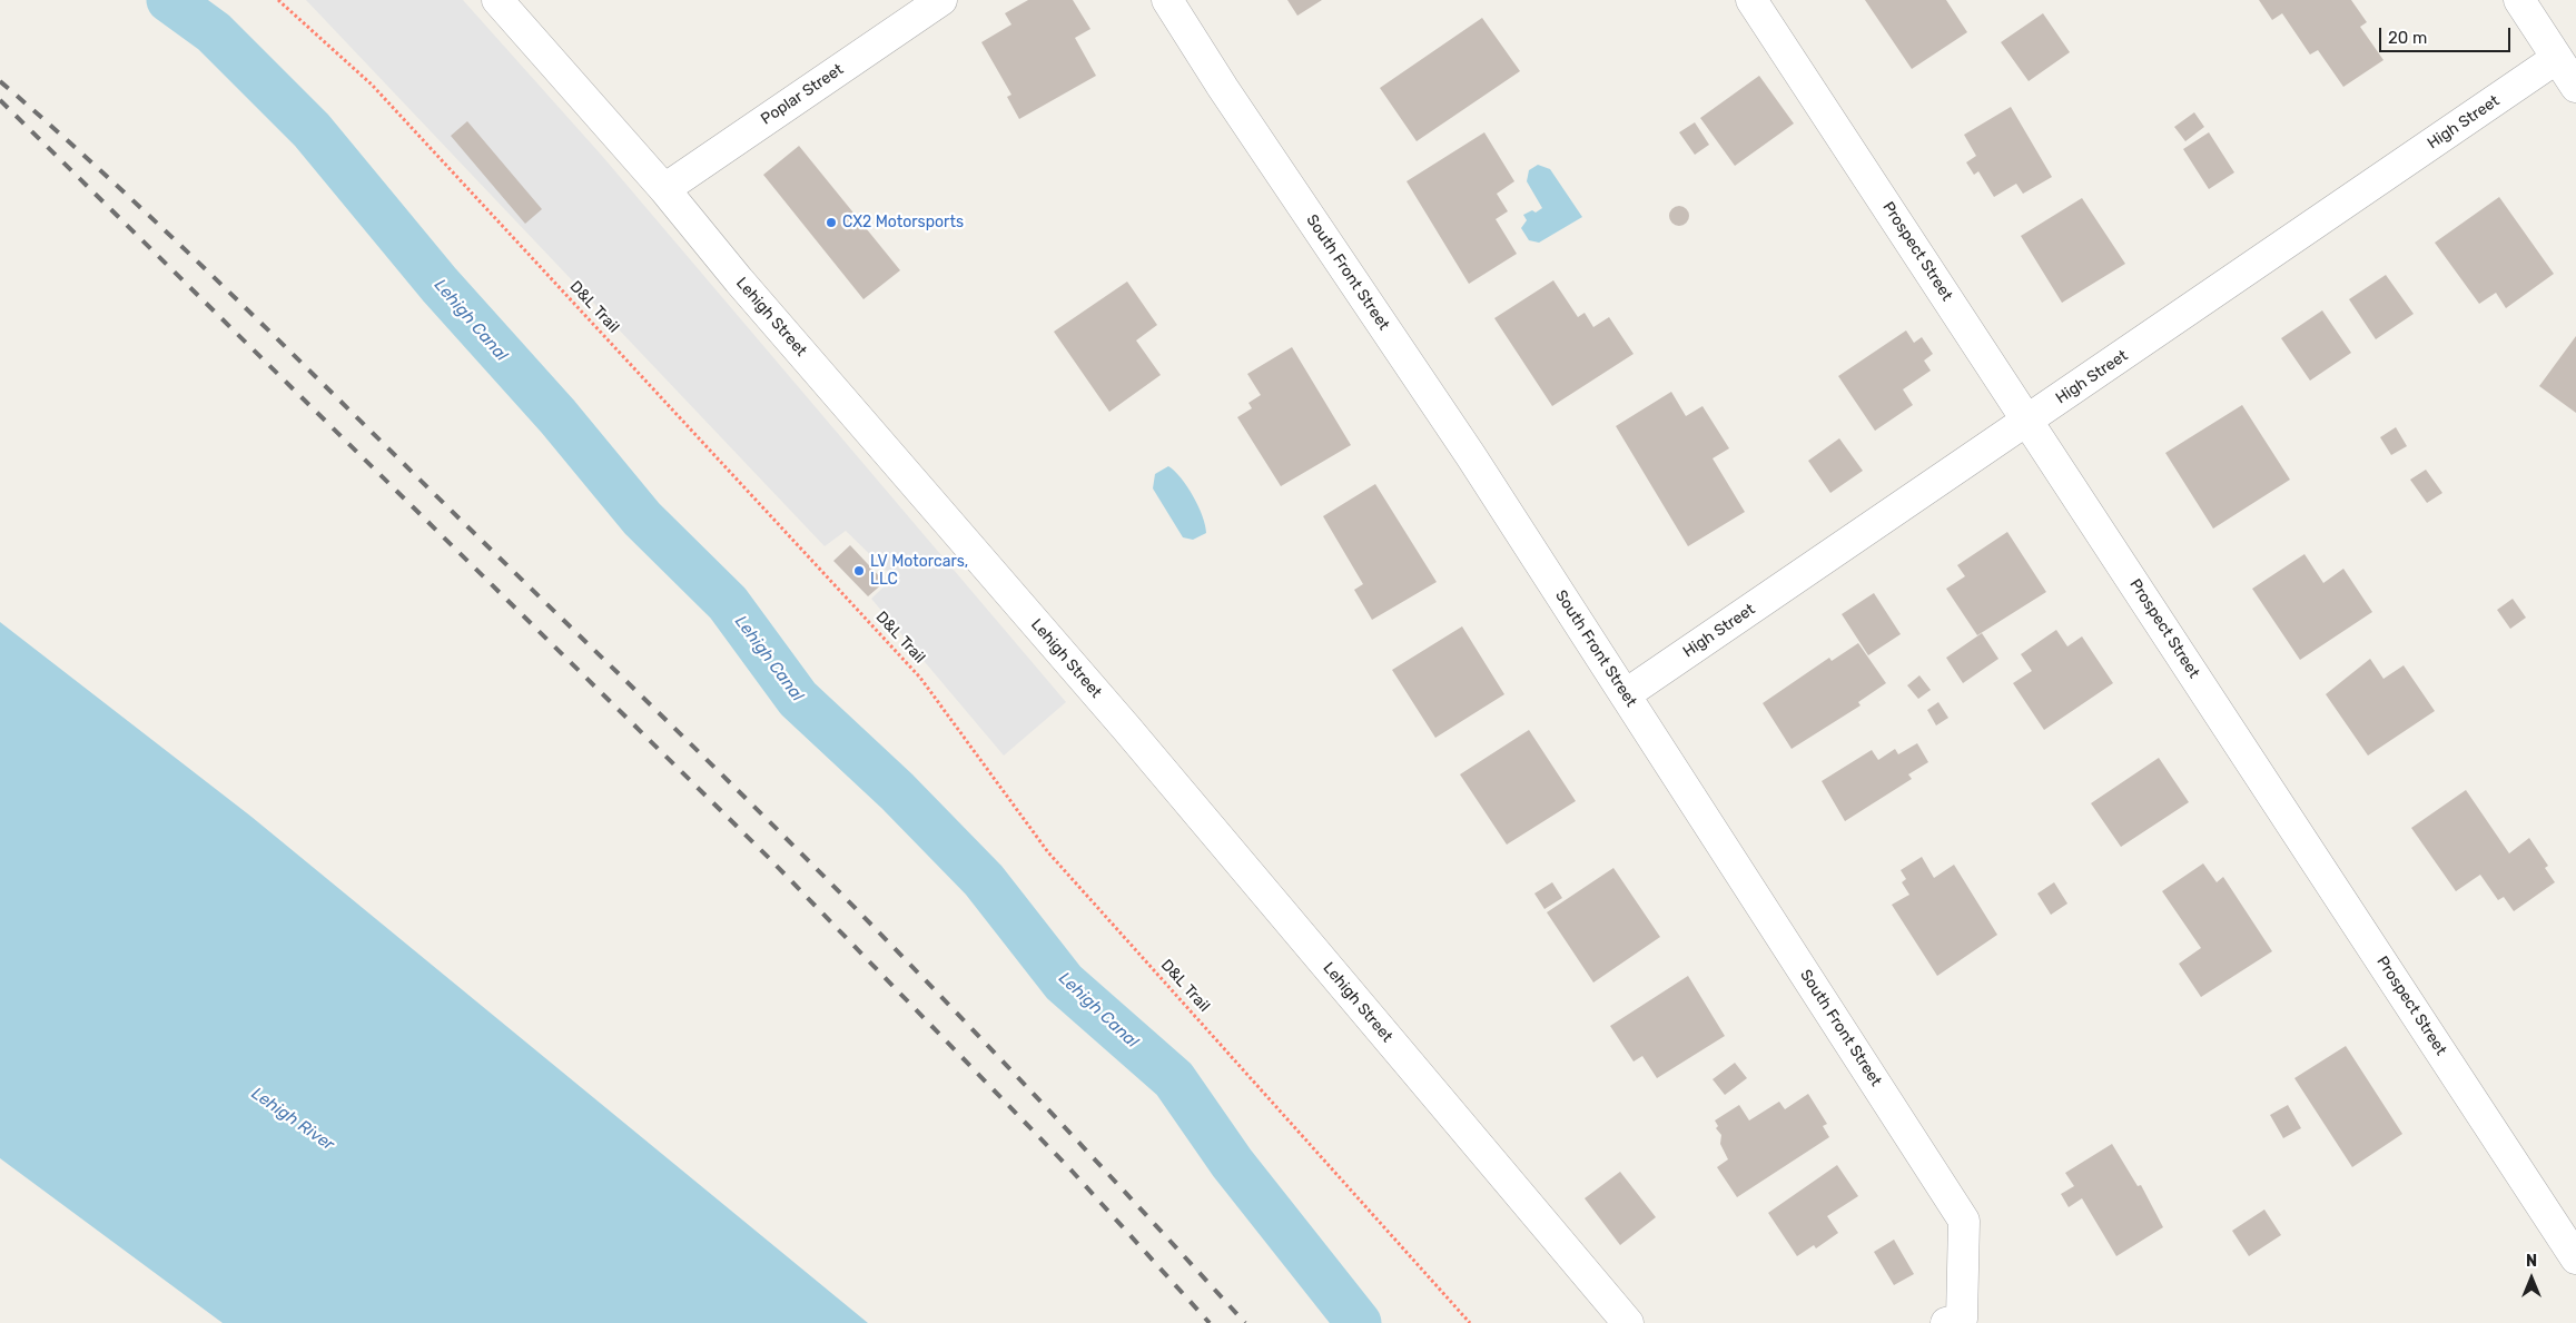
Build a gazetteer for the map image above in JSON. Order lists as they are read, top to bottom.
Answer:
{
  "streets": {
    "street": [
      "Poplar Street",
      "High Street",
      "Prospect Street",
      "South Front Street",
      "Lehigh Street"
    ],
    "path": ["D&L Trail"]
  },
  "crossings": [
    ["Poplar Street", "Lehigh Street"],
    ["High Street", "Prospect Street"],
    ["High Street", "South Front Street"]
  ],
  "water": ["Lehigh Canal", "Lehigh River"],
  "places": ["CX2 Motorsports", "LV Motorcars, LLC"],
  "scale_bar": "20 m",
  "north": "top"
}
